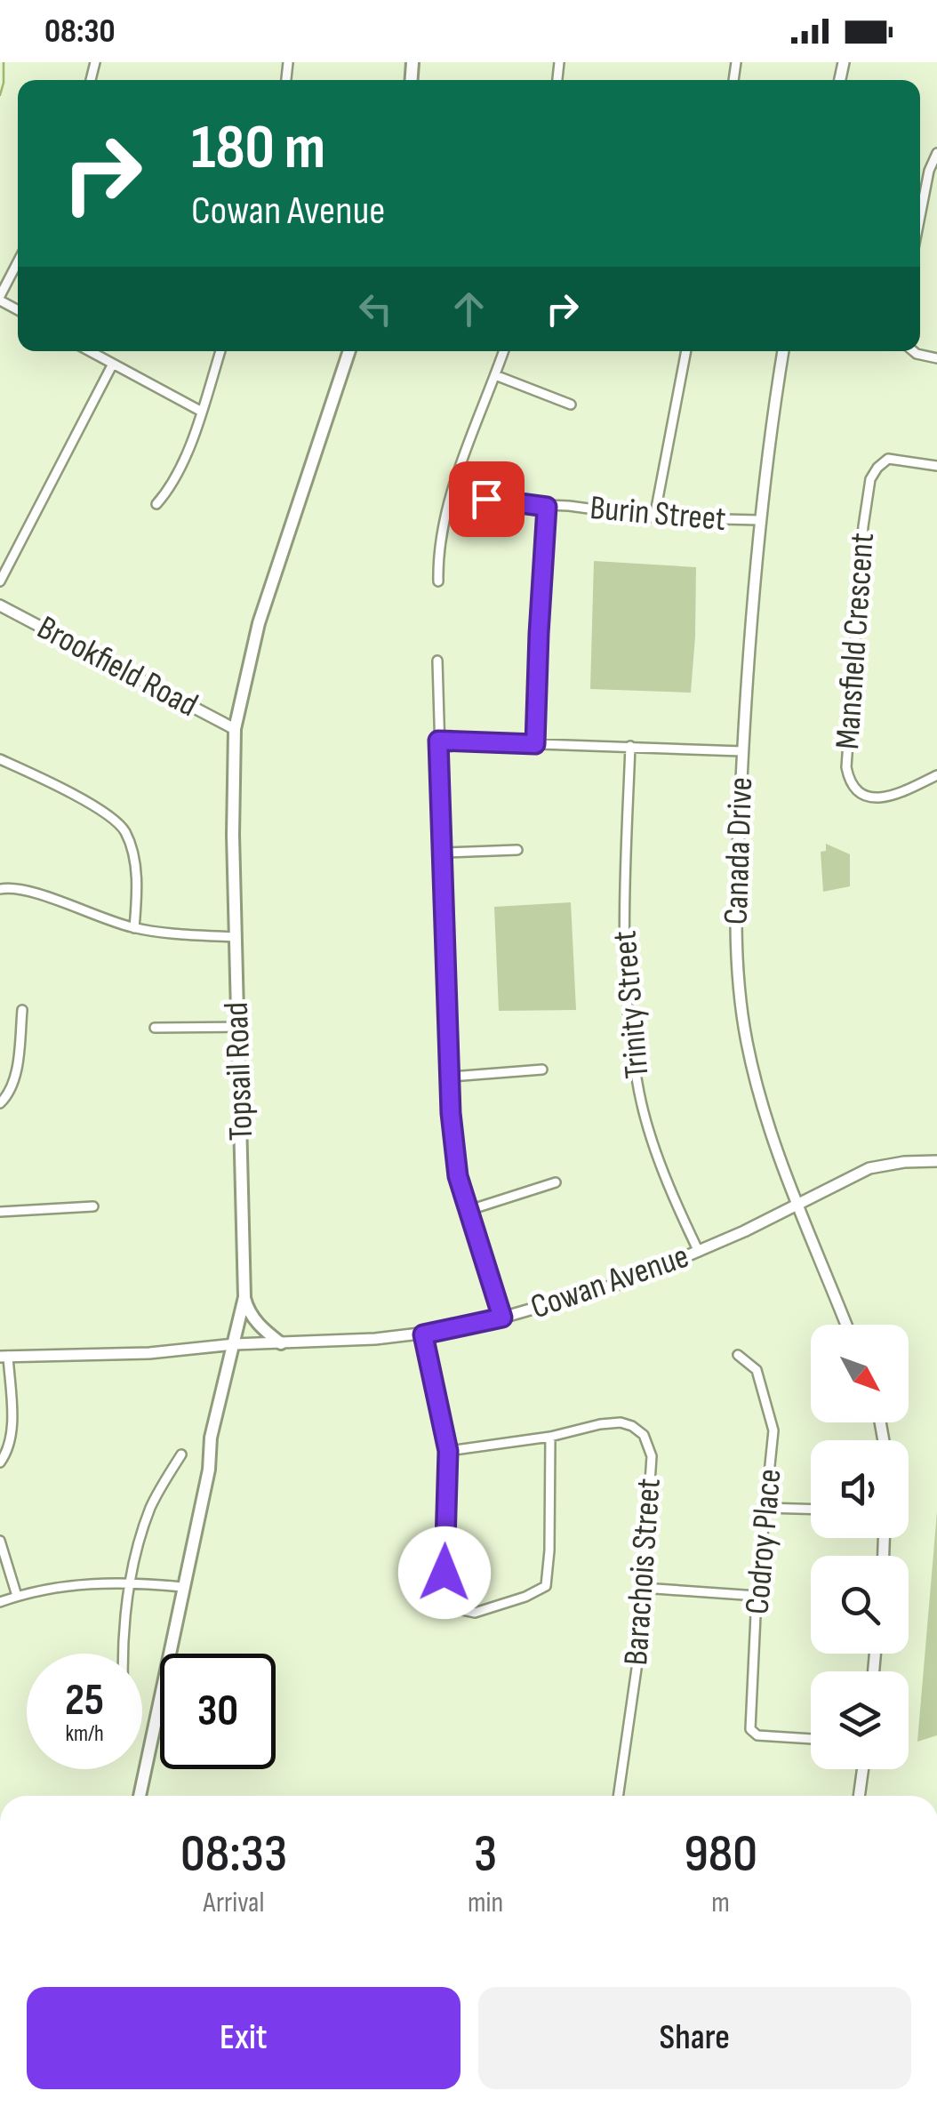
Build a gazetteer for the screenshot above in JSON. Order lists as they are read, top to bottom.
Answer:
{
  "streets": {
    "main road": ["Topsail Road"],
    "street": [
      "Burin Street",
      "Mansfield Crescent",
      "Brookfield Road",
      "Canada Drive",
      "Trinity Street",
      "Cowan Avenue",
      "Codroy Place",
      "Barachois Street"
    ]
  },
  "crossings": [
    ["Burin Street", "Canada Drive"],
    ["Brookfield Road", "Topsail Road"],
    ["Canada Drive", "Cowan Avenue"],
    ["Trinity Street", "Cowan Avenue"],
    ["Topsail Road", "Cowan Avenue"]
  ],
  "north": "bottom right",
  "page": {
    "status": "08:30",
    "turn": ["180 m", "Cowan Avenue"],
    "speed": "25 km/h",
    "limit": "30",
    "eta": [
      "08:33",
      "Arrival",
      "3",
      "min",
      "980",
      "m"
    ],
    "buttons": ["Exit", "Share"]
  }
}
